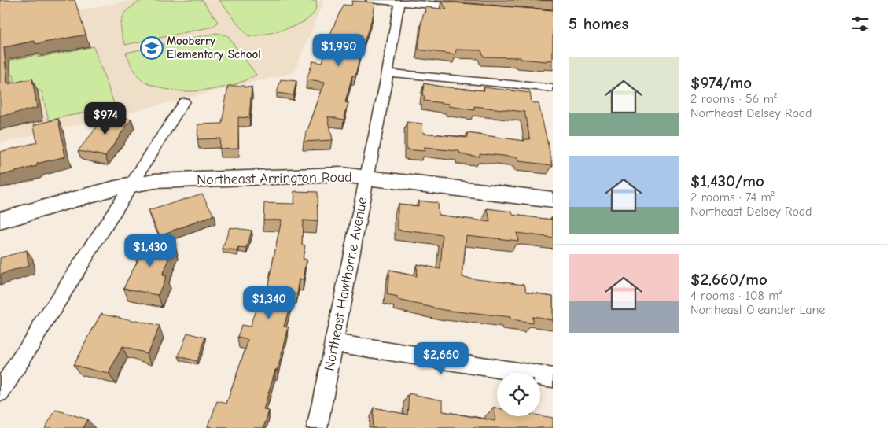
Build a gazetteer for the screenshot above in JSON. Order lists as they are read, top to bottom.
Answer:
{
  "streets": {
    "street": ["Northeast Arrington Road", "Northeast Hawthorne Avenue"]
  },
  "crossings": [
    ["Northeast Arrington Road", "Northeast Hawthorne Avenue"]
  ],
  "places": {
    "school or university": ["Mooberry Elementary School"]
  },
  "page": {
    "heading": "5 homes",
    "price": [
      "$1,990",
      "$974",
      "$1,430",
      "$1,340",
      "$2,660"
    ],
    "list": [
      {
        "name": "$974/mo",
        "note": "2 rooms · 56 m² · Northeast Delsey Road"
      },
      {
        "name": "$1,430/mo",
        "note": "2 rooms · 74 m² · Northeast Delsey Road"
      },
      {
        "name": "$2,660/mo",
        "note": "4 rooms · 108 m² · Northeast Oleander Lane"
      }
    ]
  }
}
